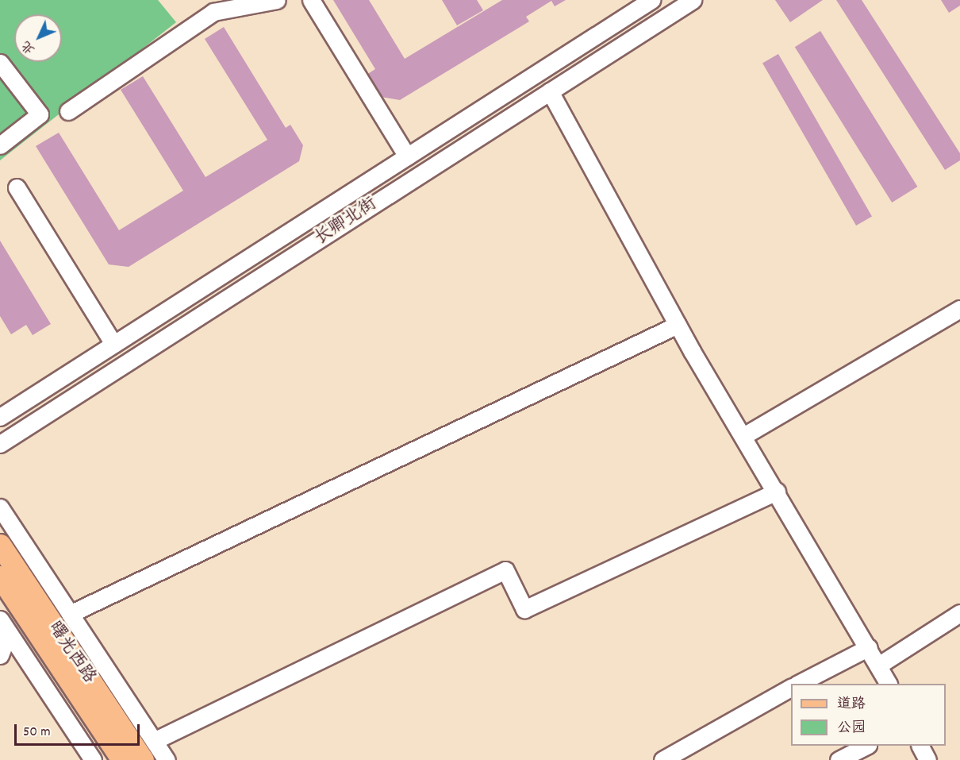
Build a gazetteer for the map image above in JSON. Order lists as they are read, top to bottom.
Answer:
{
  "streets": {
    "main road": ["曙光西路"],
    "street": ["长卿北街"]
  },
  "legend": ["道路", "公园"],
  "scale_bar": "50 m",
  "north": "bottom left"
}
